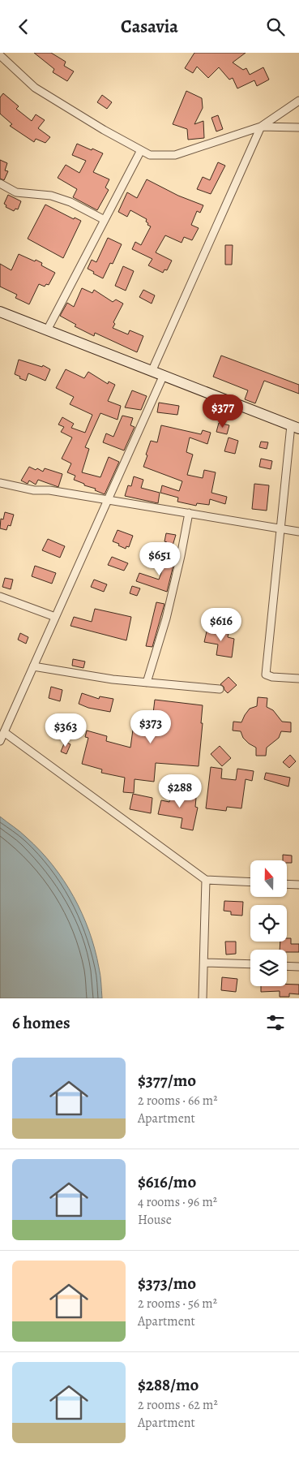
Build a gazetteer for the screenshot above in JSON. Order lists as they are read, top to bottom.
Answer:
{
  "north": "top",
  "page": {
    "header": "Casavia",
    "price": [
      "$377",
      "$651",
      "$616",
      "$373",
      "$363",
      "$288"
    ],
    "heading": "6 homes",
    "list": [
      {
        "name": "$377/mo",
        "note": "2 rooms · 66 m² · Apartment"
      },
      {
        "name": "$616/mo",
        "note": "4 rooms · 96 m² · House"
      },
      {
        "name": "$373/mo",
        "note": "2 rooms · 56 m² · Apartment"
      },
      {
        "name": "$288/mo",
        "note": "2 rooms · 62 m² · Apartment"
      }
    ]
  }
}
